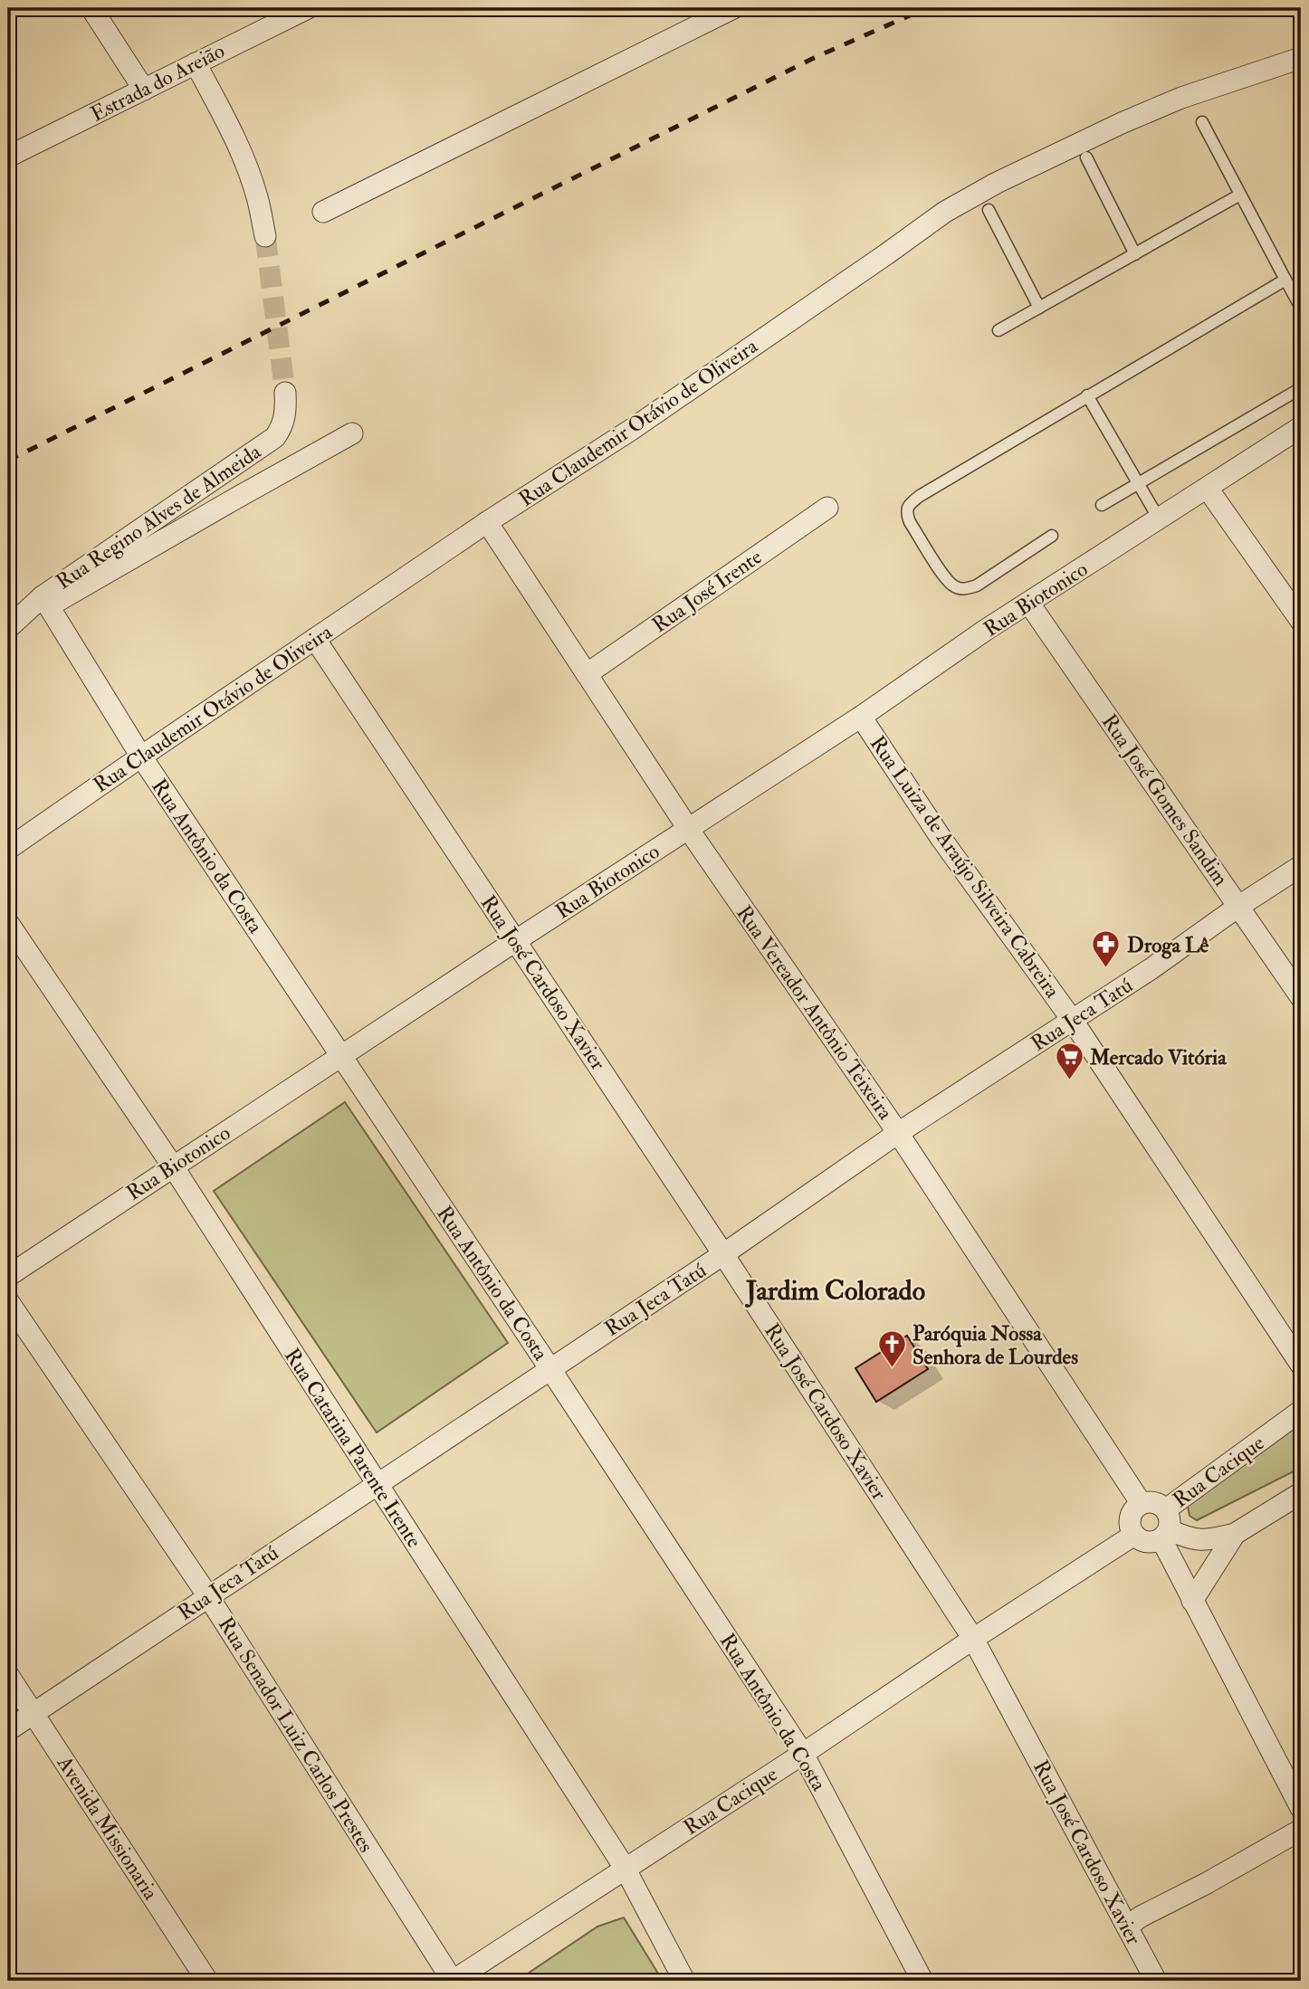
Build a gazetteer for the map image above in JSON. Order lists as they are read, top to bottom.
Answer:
{
  "streets": {
    "street": [
      "Estrada do Areião",
      "Rua Claudemir Otávio de Oliveira",
      "Rua Regino Alves de Almeida",
      "Rua José Irente",
      "Rua Biotonico",
      "Rua José Gomes Sandim",
      "Rua Antônio da Costa",
      "Rua Luiza de Araújo Silveira Cabreira",
      "Rua José Cardoso Xavier",
      "Rua Vereador Antônio Teixeira",
      "Rua Jeca Tatú",
      "Rua Catarina Parente Irente",
      "Rua Cacique",
      "Rua Senador Luiz Carlos Prestes",
      "Avenida Missionaria"
    ]
  },
  "crossings": [
    ["Rua Claudemir Otávio de Oliveira", "Rua Antônio da Costa"],
    ["Rua Claudemir Otávio de Oliveira", "Rua José Cardoso Xavier"],
    ["Rua Claudemir Otávio de Oliveira", "Rua Vereador Antônio Teixeira"],
    ["Rua Regino Alves de Almeida", "Rua Antônio da Costa"],
    ["Rua José Irente", "Rua Vereador Antônio Teixeira"],
    ["Rua Biotonico", "Rua José Gomes Sandim"],
    ["Rua Biotonico", "Rua Antônio da Costa"],
    ["Rua Biotonico", "Rua Luiza de Araújo Silveira Cabreira"],
    ["Rua Biotonico", "Rua José Cardoso Xavier"],
    ["Rua Biotonico", "Rua Vereador Antônio Teixeira"],
    ["Rua Biotonico", "Rua Catarina Parente Irente"],
    ["Rua José Gomes Sandim", "Rua Jeca Tatú"],
    ["Rua Antônio da Costa", "Rua Jeca Tatú"],
    ["Rua Antônio da Costa", "Rua Cacique"],
    ["Rua Luiza de Araújo Silveira Cabreira", "Rua Jeca Tatú"],
    ["Rua José Cardoso Xavier", "Rua Jeca Tatú"],
    ["Rua José Cardoso Xavier", "Rua Cacique"],
    ["Rua Vereador Antônio Teixeira", "Rua Jeca Tatú"],
    ["Rua Vereador Antônio Teixeira", "Rua Cacique"],
    ["Rua Jeca Tatú", "Rua Catarina Parente Irente"],
    ["Rua Jeca Tatú", "Rua Senador Luiz Carlos Prestes"],
    ["Rua Jeca Tatú", "Avenida Missionaria"],
    ["Rua Catarina Parente Irente", "Rua Cacique"],
    ["Rua Cacique", "Rua Senador Luiz Carlos Prestes"]
  ],
  "districts": ["Jardim Colorado"],
  "places": {
    "pharmacy": ["Droga Lê"],
    "supermarket": ["Mercado Vitória"],
    "church": ["Paróquia Nossa Senhora de Lourdes"]
  }
}
